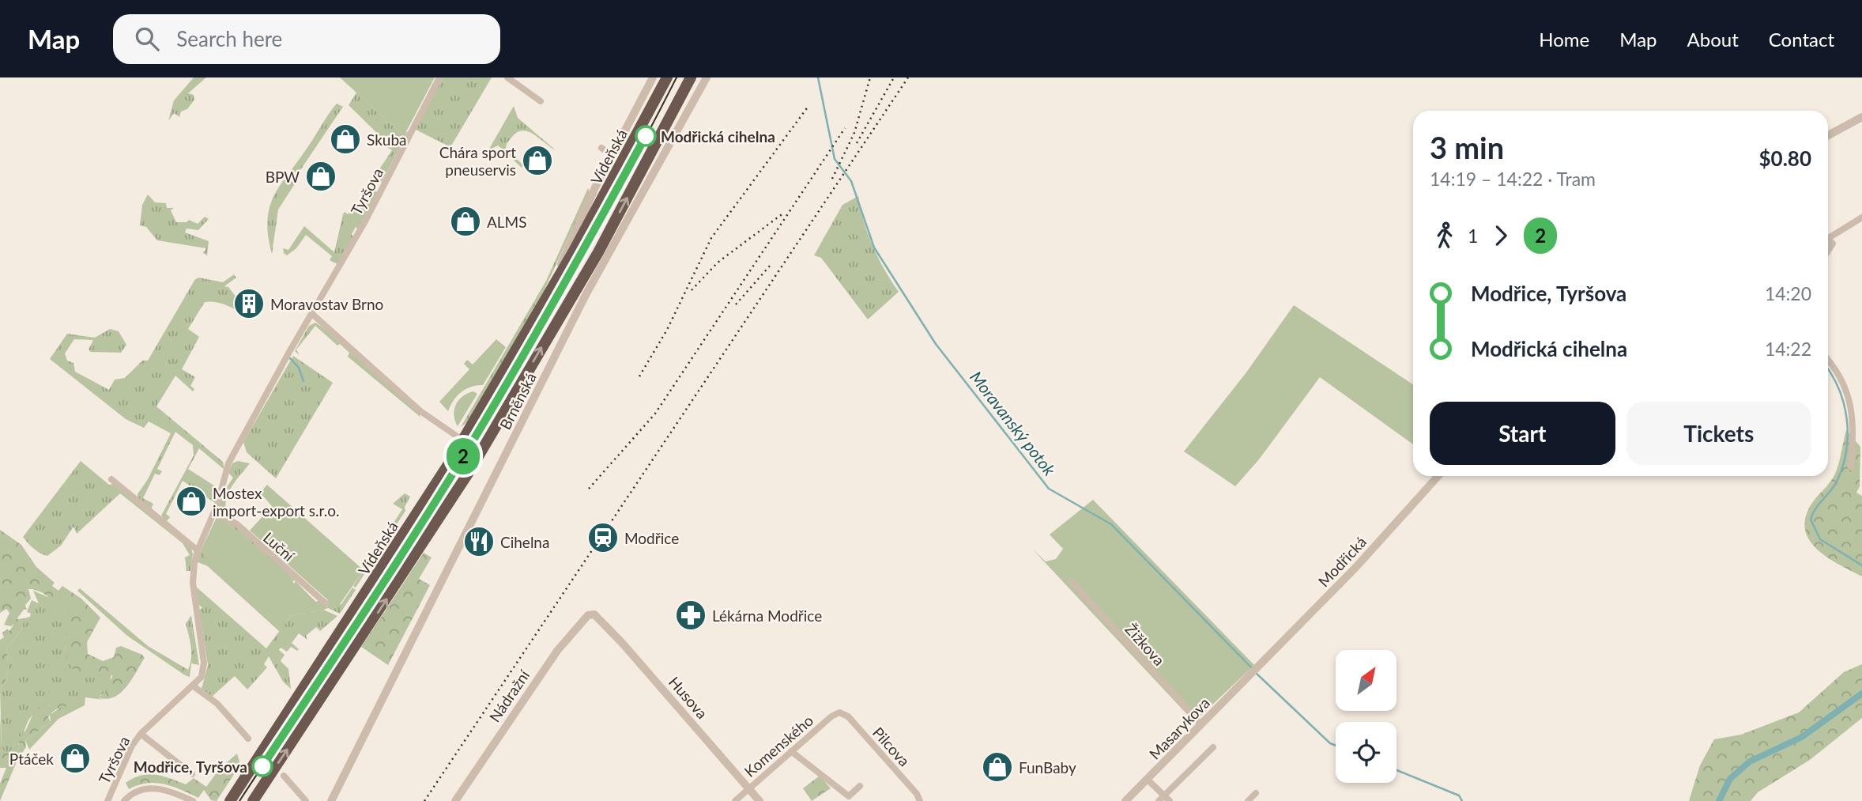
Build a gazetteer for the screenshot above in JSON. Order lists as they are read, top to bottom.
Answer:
{
  "streets": {
    "highway": ["Vídeňská"],
    "street": [
      "Tyršova",
      "Brněnská",
      "Luční",
      "Modřická",
      "Žižkova",
      "Nádražní",
      "Husova",
      "Masarykova",
      "Komenského",
      "Pilcova"
    ]
  },
  "crossings": [
    ["Tyršova", "Luční"],
    ["Modřická", "Masarykova"],
    ["Žižkova", "Masarykova"],
    ["Nádražní", "Husova"],
    ["Husova", "Komenského"],
    ["Komenského", "Pilcova"]
  ],
  "water": ["Moravanský potok"],
  "places": {
    "other": ["Modřická cihelna", "Modřice, Tyršova"],
    "shop": [
      "Skuba",
      "Chára sport pneuservis",
      "BPW",
      "ALMS",
      "Mostex import-export s.r.o.",
      "Ptáček",
      "FunBaby"
    ],
    "building": ["Moravostav Brno"],
    "station": ["Modřice"],
    "restaurant": ["Cihelna"],
    "pharmacy": ["Lékárna Modřice"]
  },
  "lines": ["tram line 2"],
  "north": "top right",
  "page": {
    "header": "Map",
    "search": "Search here",
    "nav": [
      "Home",
      "Map",
      "About",
      "Contact"
    ],
    "on_map": "2",
    "heading": ["3 min", "14:19 – 14:22 · Tram", "$0.80"],
    "legs": ["1", "2"],
    "list": [
      {
        "name": "Modřice, Tyršova",
        "value": "14:20"
      },
      {
        "name": "Modřická cihelna",
        "value": "14:22"
      }
    ],
    "buttons": ["Start", "Tickets"]
  }
}
